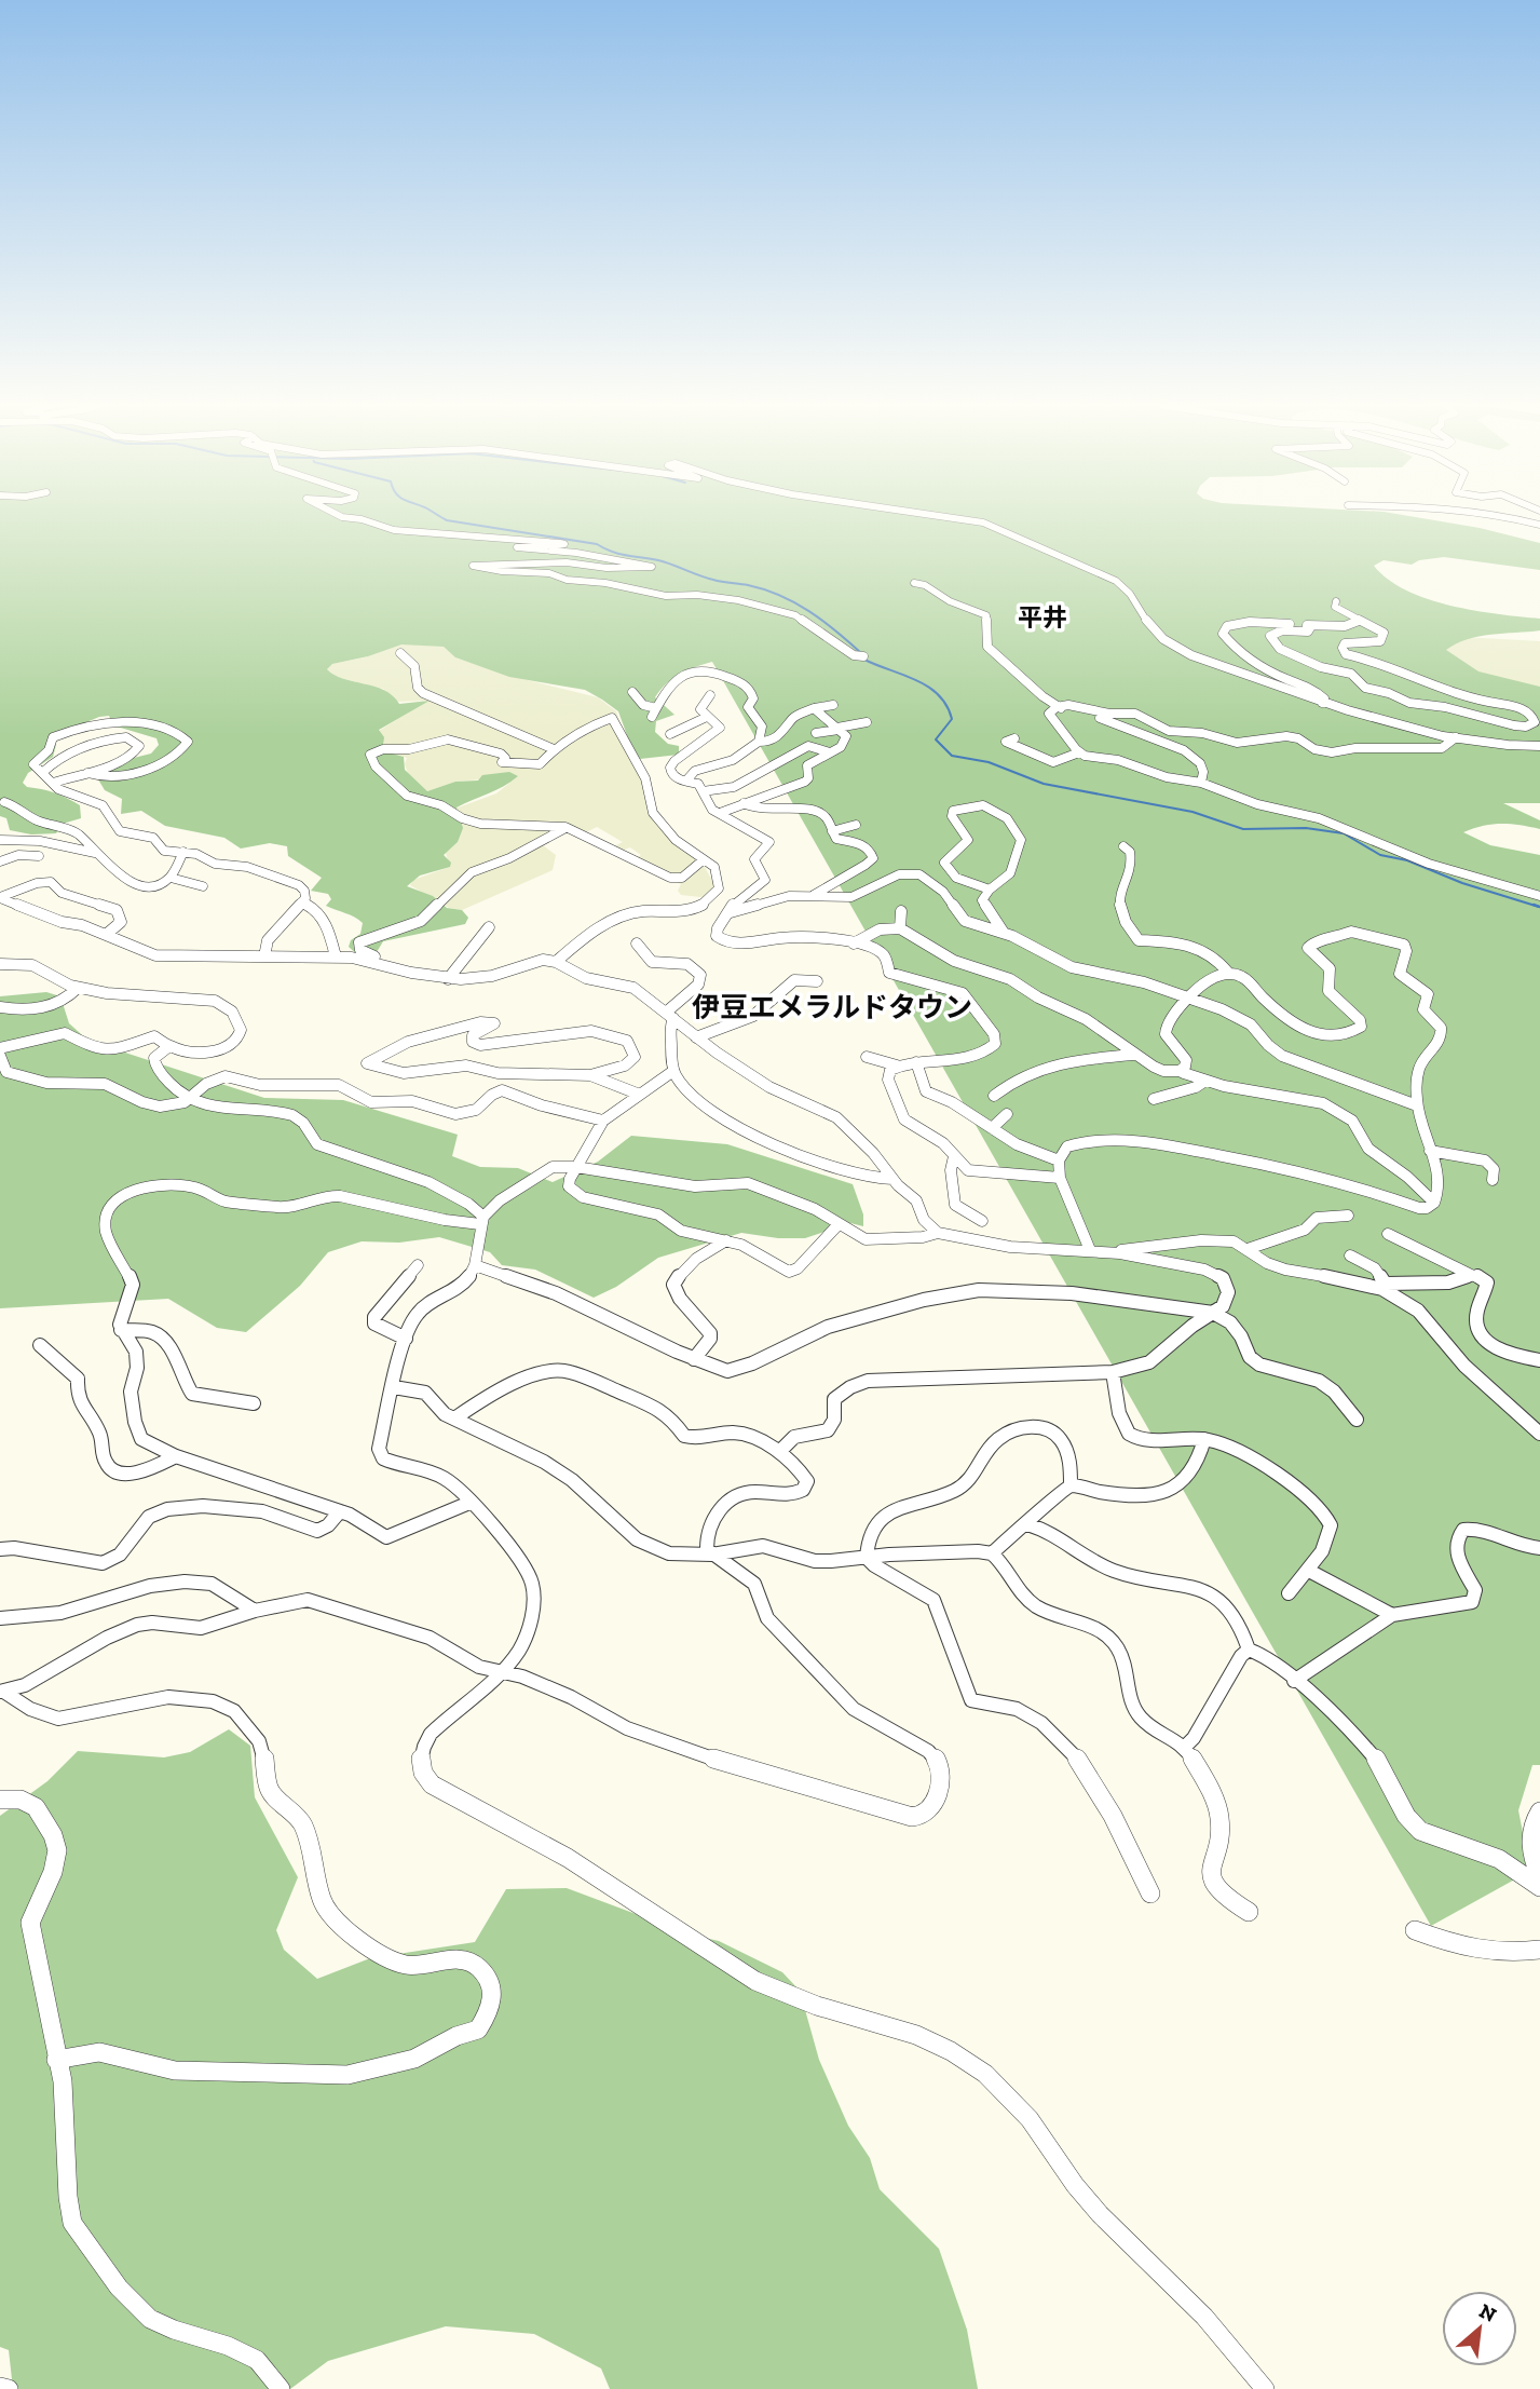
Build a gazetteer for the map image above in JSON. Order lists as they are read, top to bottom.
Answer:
{
  "districts": ["平井", "伊豆エメラルドタウン"],
  "north": "top right"
}
